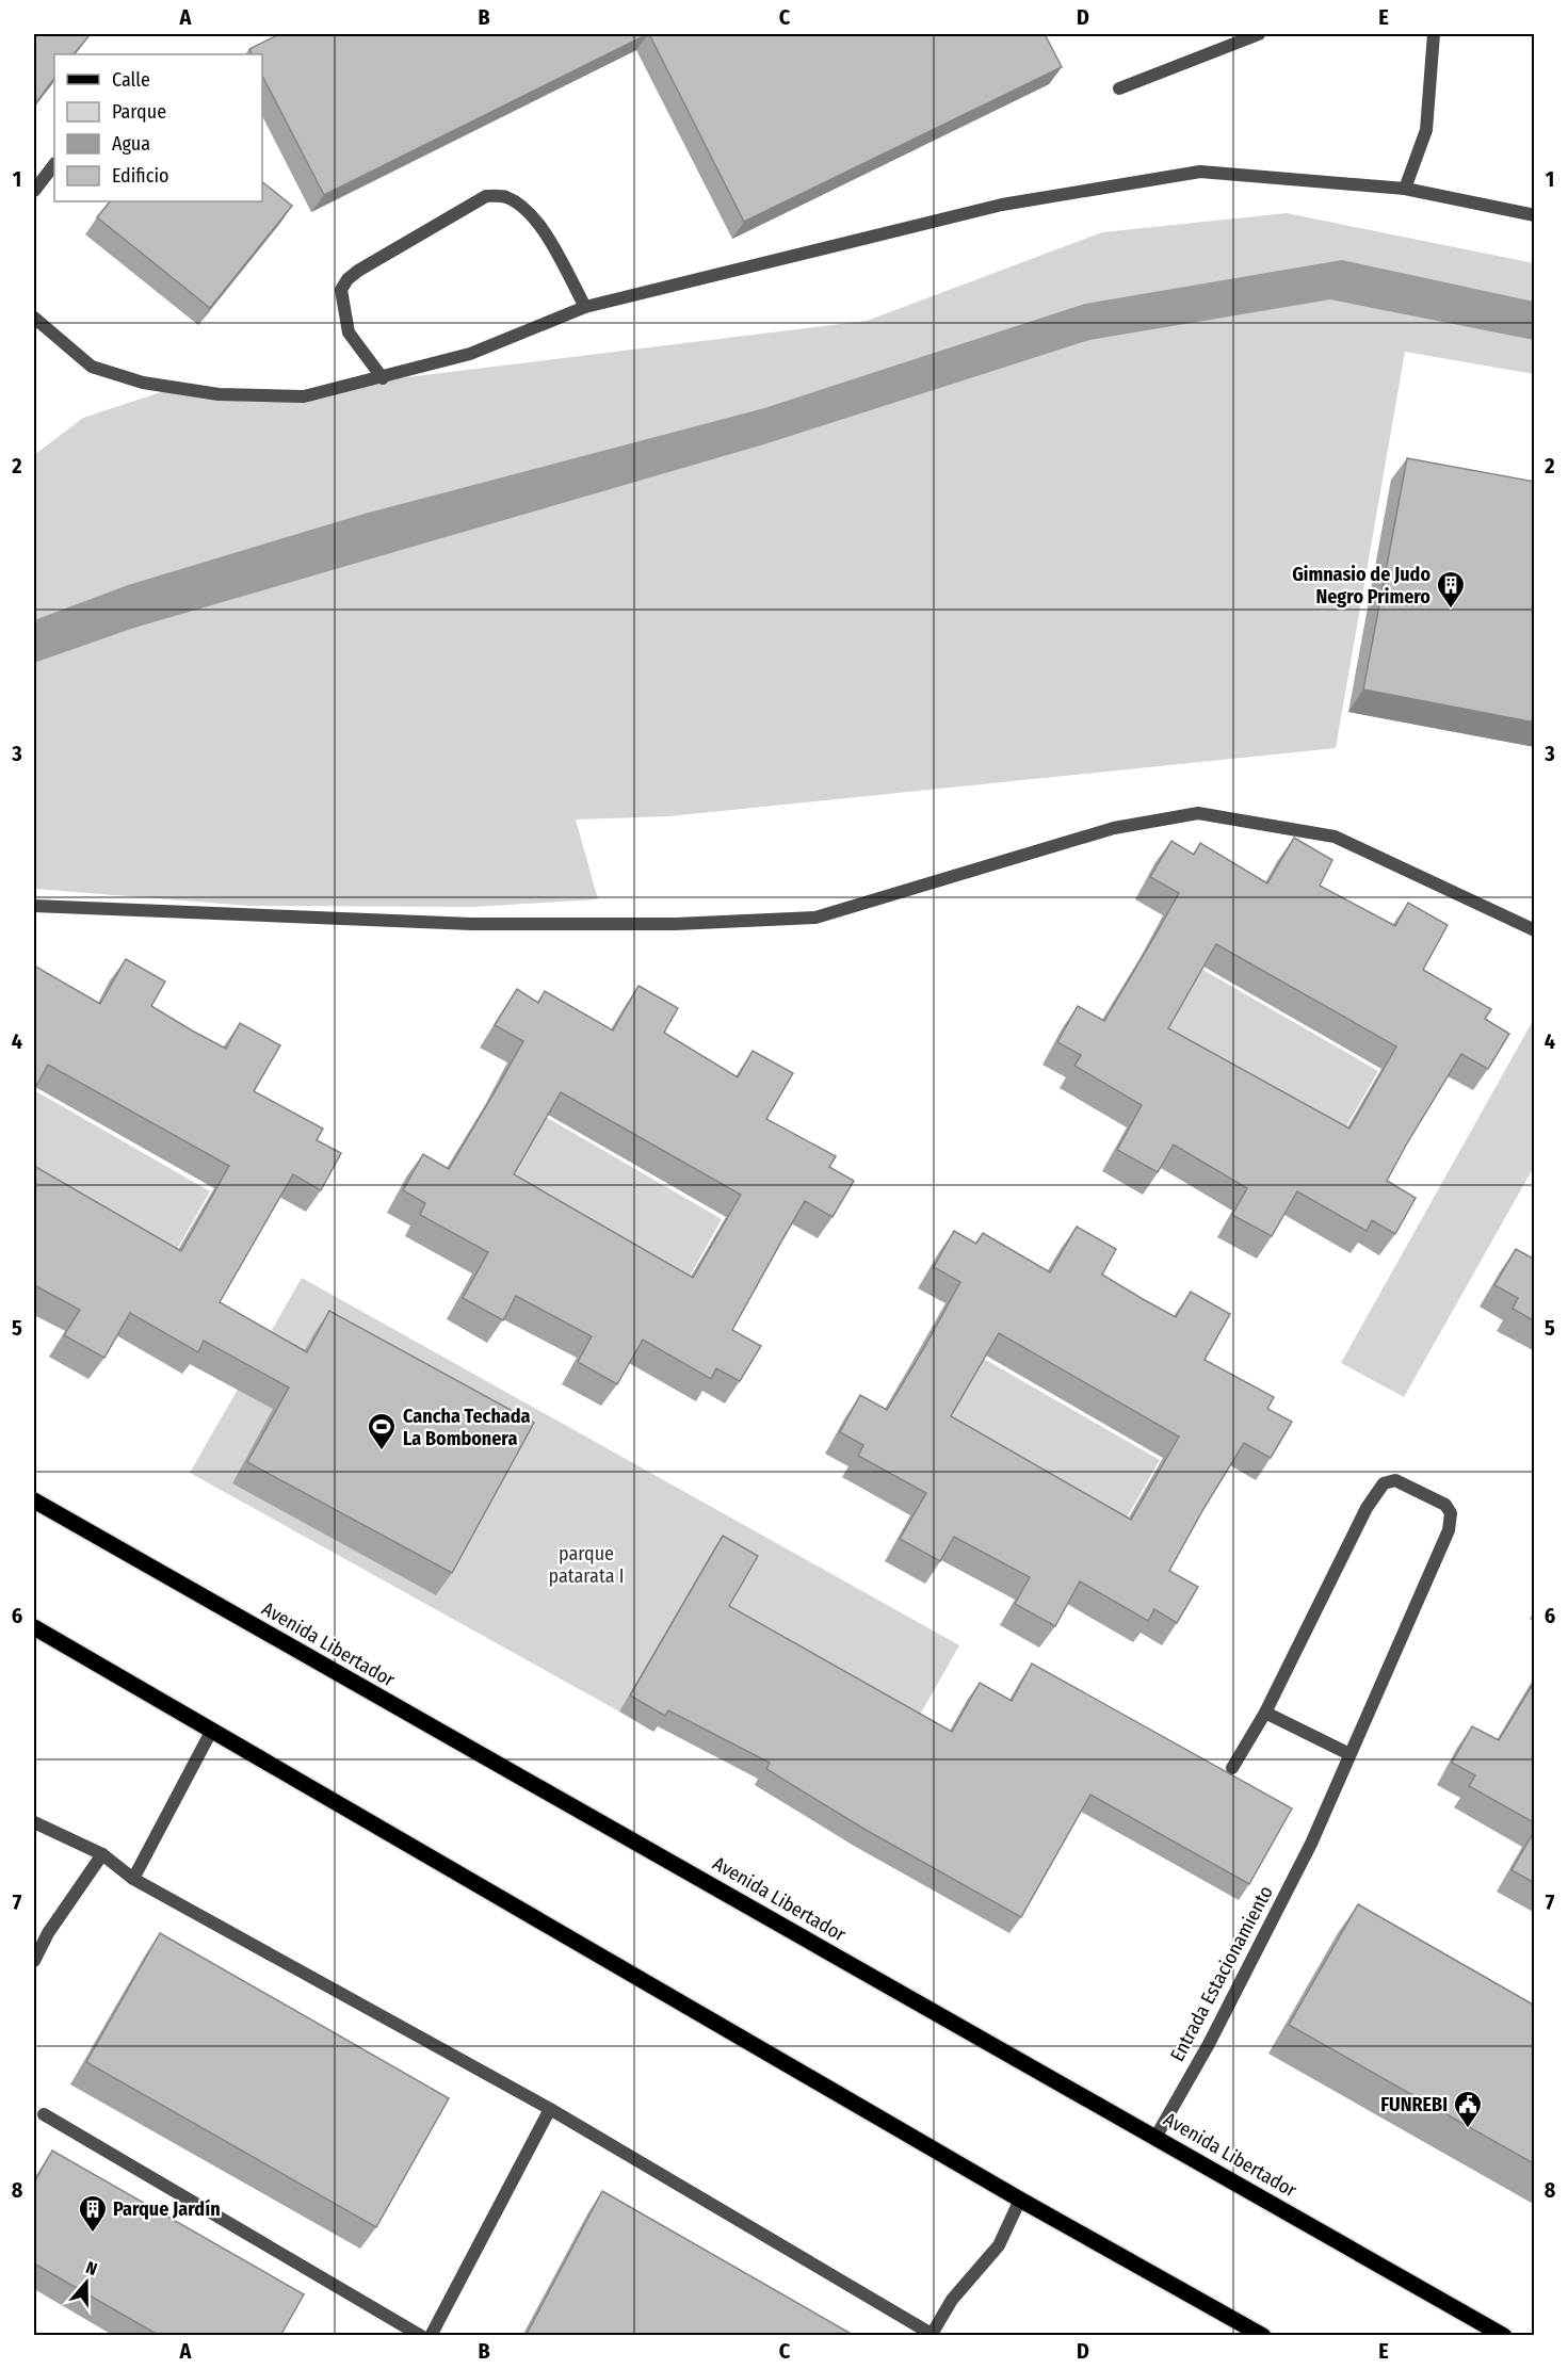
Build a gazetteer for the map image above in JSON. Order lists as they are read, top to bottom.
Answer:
{
  "streets": {
    "main road": ["Avenida Libertador"],
    "street": ["Entrada Estacionamiento"]
  },
  "crossings": [
    ["Avenida Libertador", "Entrada Estacionamiento"]
  ],
  "parks": ["parque patarata I"],
  "places": {
    "building": ["Gimnasio de Judo Negro Primero", "Parque Jardín"],
    "sports": ["Cancha Techada La Bombonera"],
    "public building": ["FUNREBI"]
  },
  "legend": [
    "Calle",
    "Parque",
    "Agua",
    "Edificio"
  ],
  "north": "top",
  "grid": {
    "columns": [
      "A",
      "B",
      "C",
      "D",
      "E"
    ],
    "rows": [
      "1",
      "2",
      "3",
      "4",
      "5",
      "6",
      "7",
      "8"
    ]
  }
}
